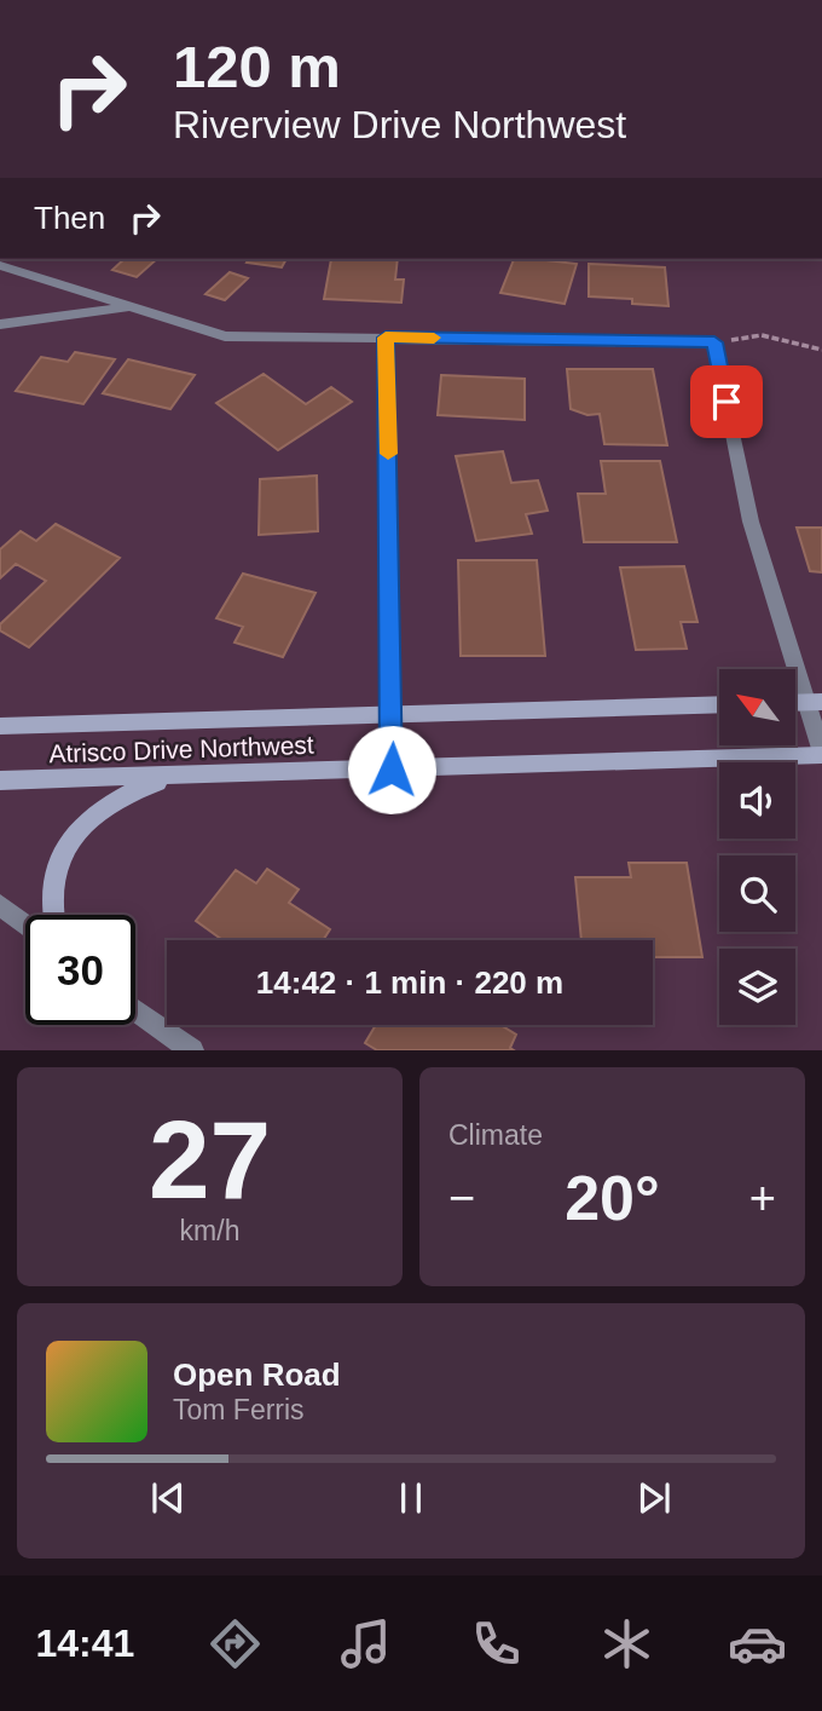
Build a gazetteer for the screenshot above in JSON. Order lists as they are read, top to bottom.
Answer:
{
  "streets": {
    "main road": ["Atrisco Drive Northwest"]
  },
  "north": "top left",
  "page": {
    "turn": ["120 m", "Riverview Drive Northwest"],
    "then": "Then",
    "limit": "30",
    "trip": "14:42 · 1 min · 220 m",
    "tile": [
      ["27", "km/h"],
      "Climate"
    ],
    "heat": ["−", "20°", "+"],
    "song": ["Open Road", "Tom Ferris"],
    "tabs": "14:41"
  }
}
